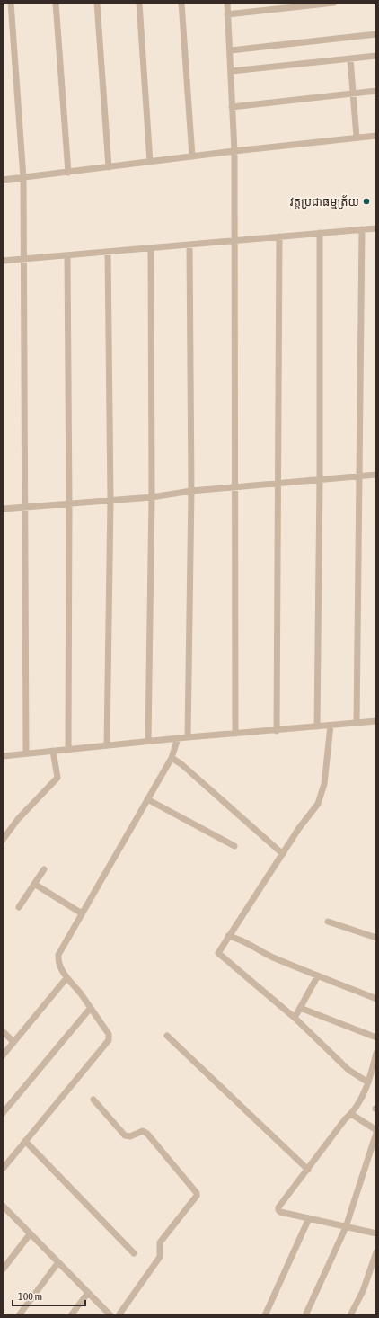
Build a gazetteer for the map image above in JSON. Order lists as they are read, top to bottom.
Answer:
{
  "places": ["វត្តប្រជាធម្មត្រ័យ"],
  "scale_bar": "100 m"
}
